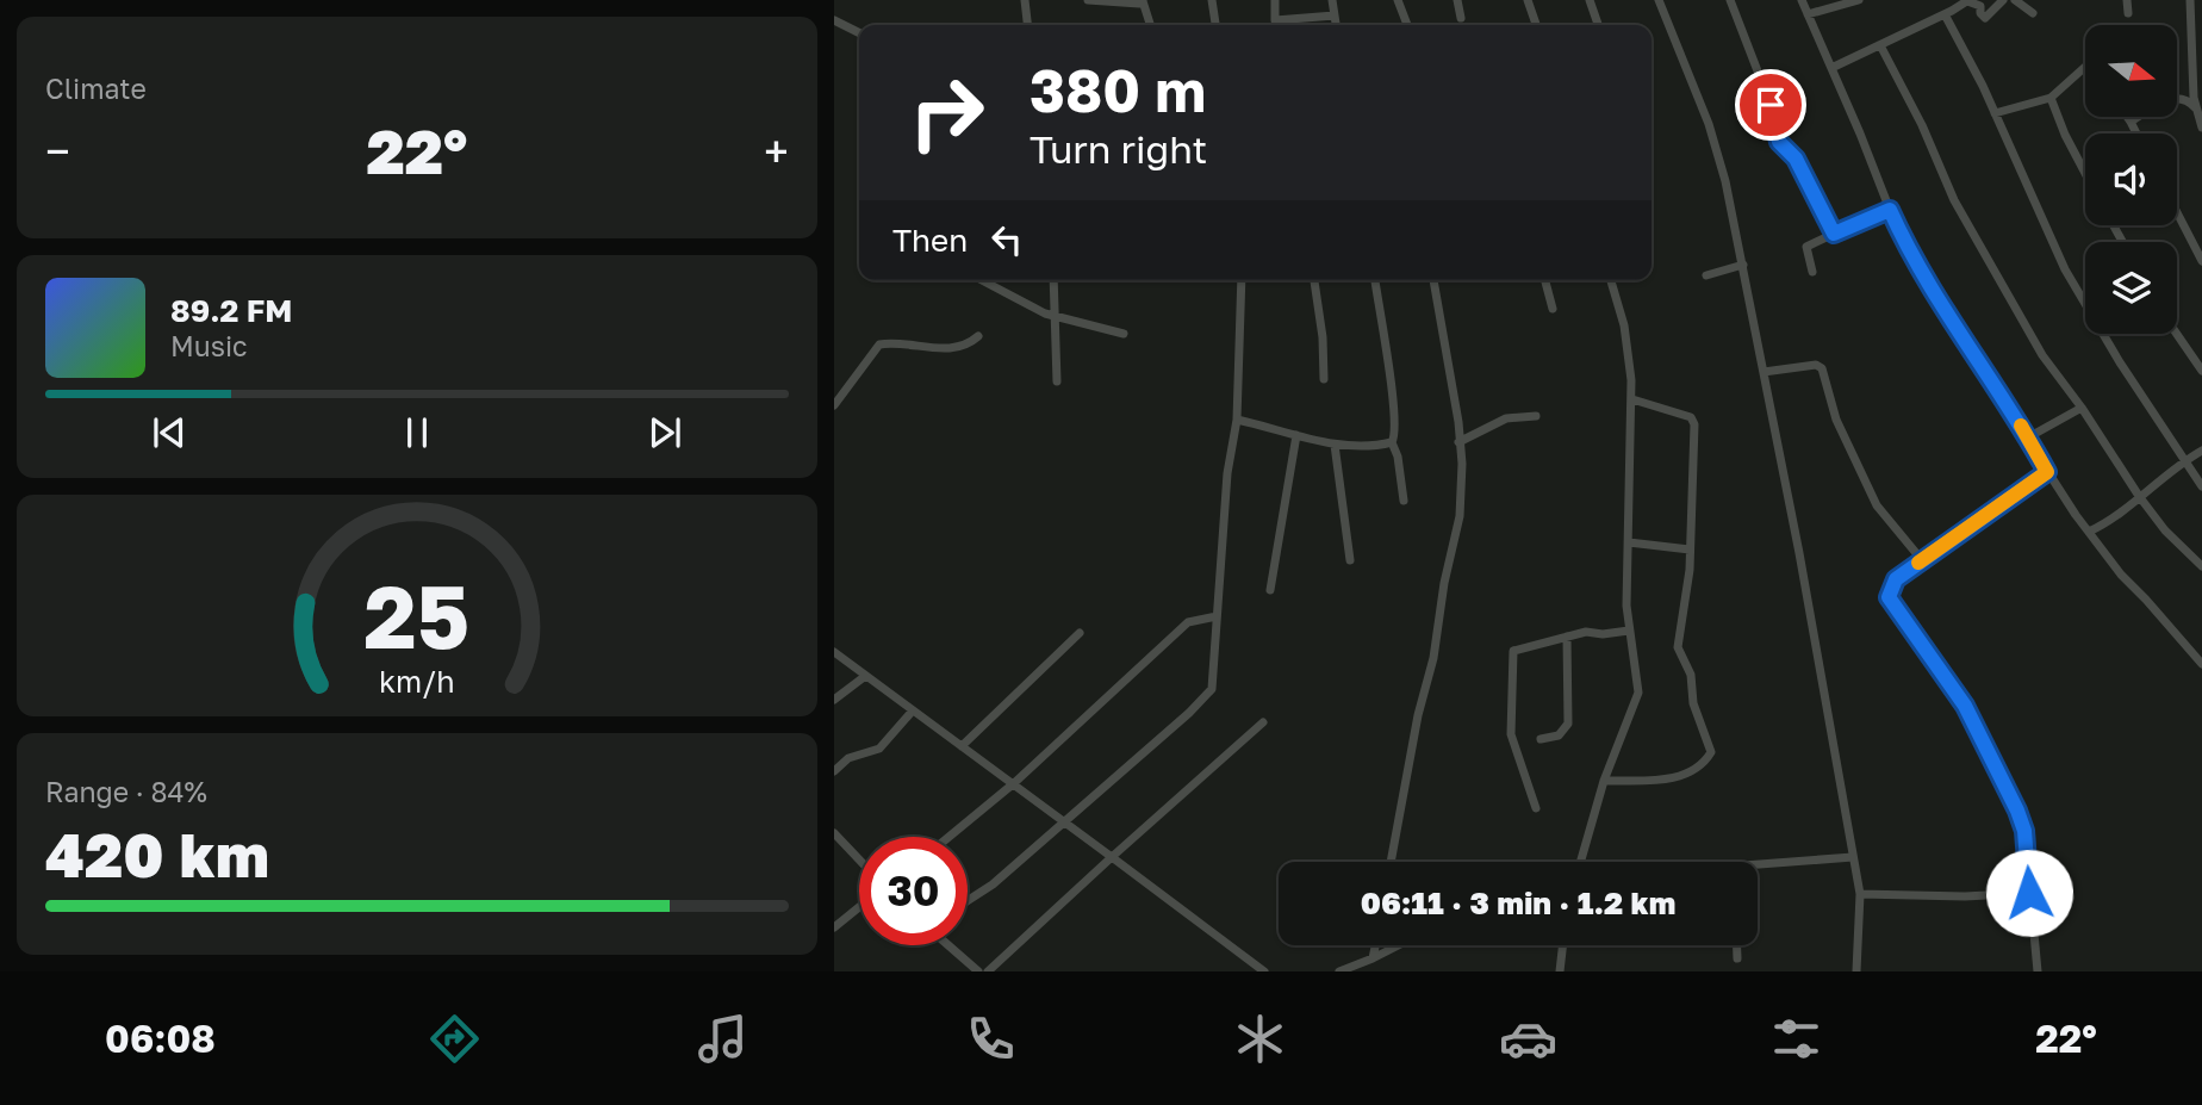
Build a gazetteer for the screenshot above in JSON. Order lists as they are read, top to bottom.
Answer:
{
  "north": "right",
  "page": {
    "tile": [
      "Climate",
      ["Range · 84%", "420 km"]
    ],
    "turn": ["380 m", "Turn right"],
    "heat": ["−", "22°", "+"],
    "then": "Then",
    "song": ["89.2 FM", "Music"],
    "limit": "30",
    "trip": "06:11 · 3 min · 1.2 km",
    "tabs": ["06:08", "22°"],
    "gauge": ["25", "km/h"]
  }
}
